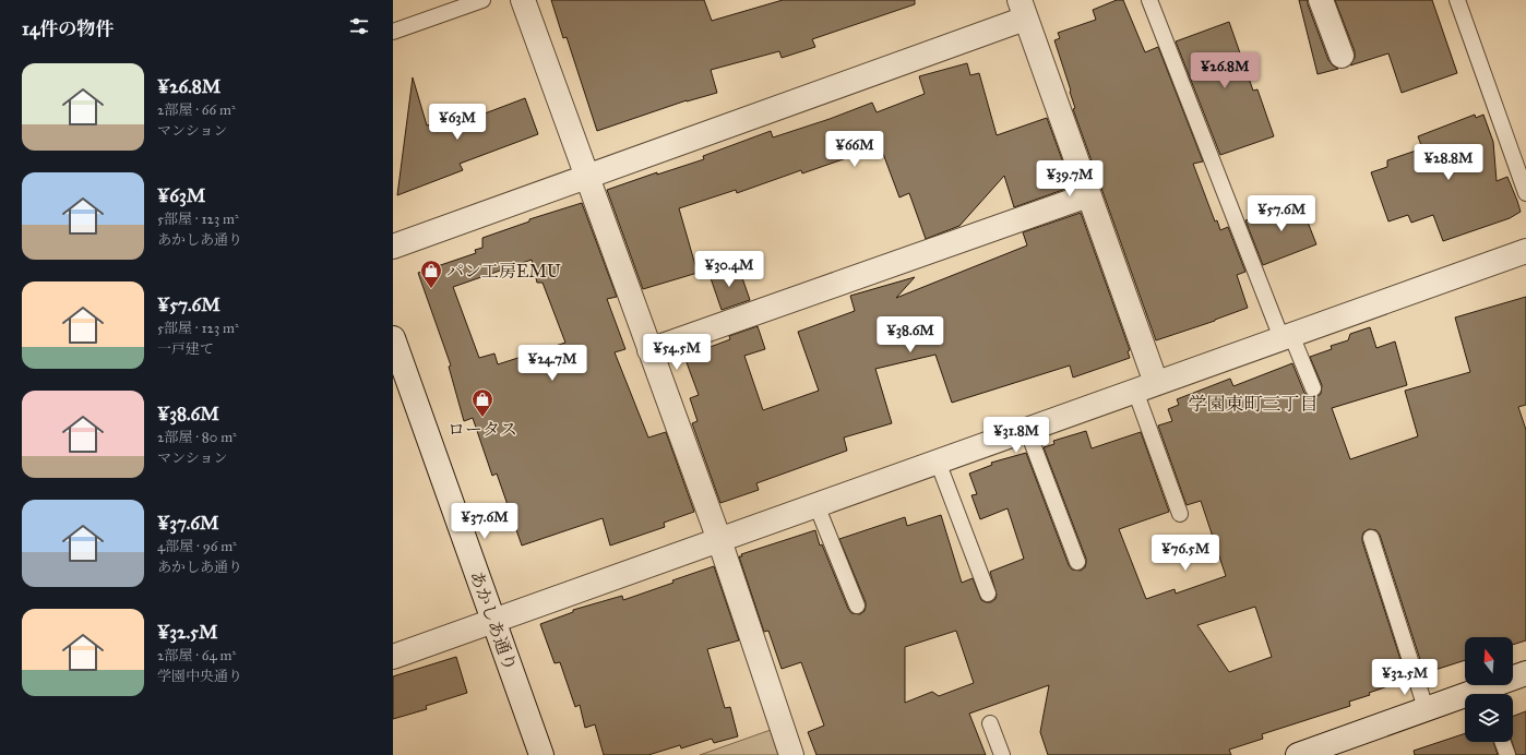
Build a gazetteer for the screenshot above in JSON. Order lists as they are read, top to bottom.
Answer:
{
  "streets": {
    "street": ["あかしあ通り"]
  },
  "districts": ["学園東町三丁目"],
  "places": {
    "shop": ["パン工房EMU", "ロータス"]
  },
  "north": "top",
  "page": {
    "heading": "14件の物件",
    "list": [
      {
        "name": "¥26.8M",
        "note": "2部屋 · 66 m² · マンション"
      },
      {
        "name": "¥63M",
        "note": "5部屋 · 123 m² · あかしあ通り"
      },
      {
        "name": "¥57.6M",
        "note": "5部屋 · 123 m² · 一戸建て"
      },
      {
        "name": "¥38.6M",
        "note": "2部屋 · 80 m² · マンション"
      },
      {
        "name": "¥37.6M",
        "note": "4部屋 · 96 m² · あかしあ通り"
      },
      {
        "name": "¥32.5M",
        "note": "2部屋 · 64 m² · 学園中央通り"
      }
    ],
    "price": [
      "¥26.8M",
      "¥63M",
      "¥66M",
      "¥28.8M",
      "¥39.7M",
      "¥57.6M",
      "¥30.4M",
      "¥38.6M",
      "¥54.5M",
      "¥24.7M",
      "¥31.8M",
      "¥37.6M",
      "¥76.5M",
      "¥32.5M"
    ]
  }
}
